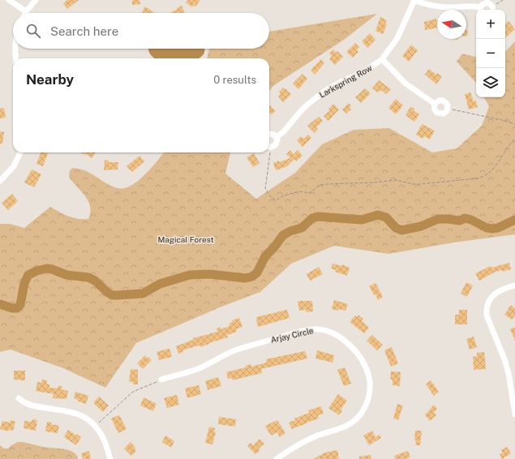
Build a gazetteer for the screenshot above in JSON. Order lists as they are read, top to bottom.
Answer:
{
  "streets": {
    "street": ["Larkspring Row", "Arjay Circle"]
  },
  "parks": ["Magical Forest"],
  "north": "left",
  "page": {
    "map_buttons": ["+", "−"],
    "search": "Search here",
    "heading": ["Nearby", "0 results"]
  }
}
